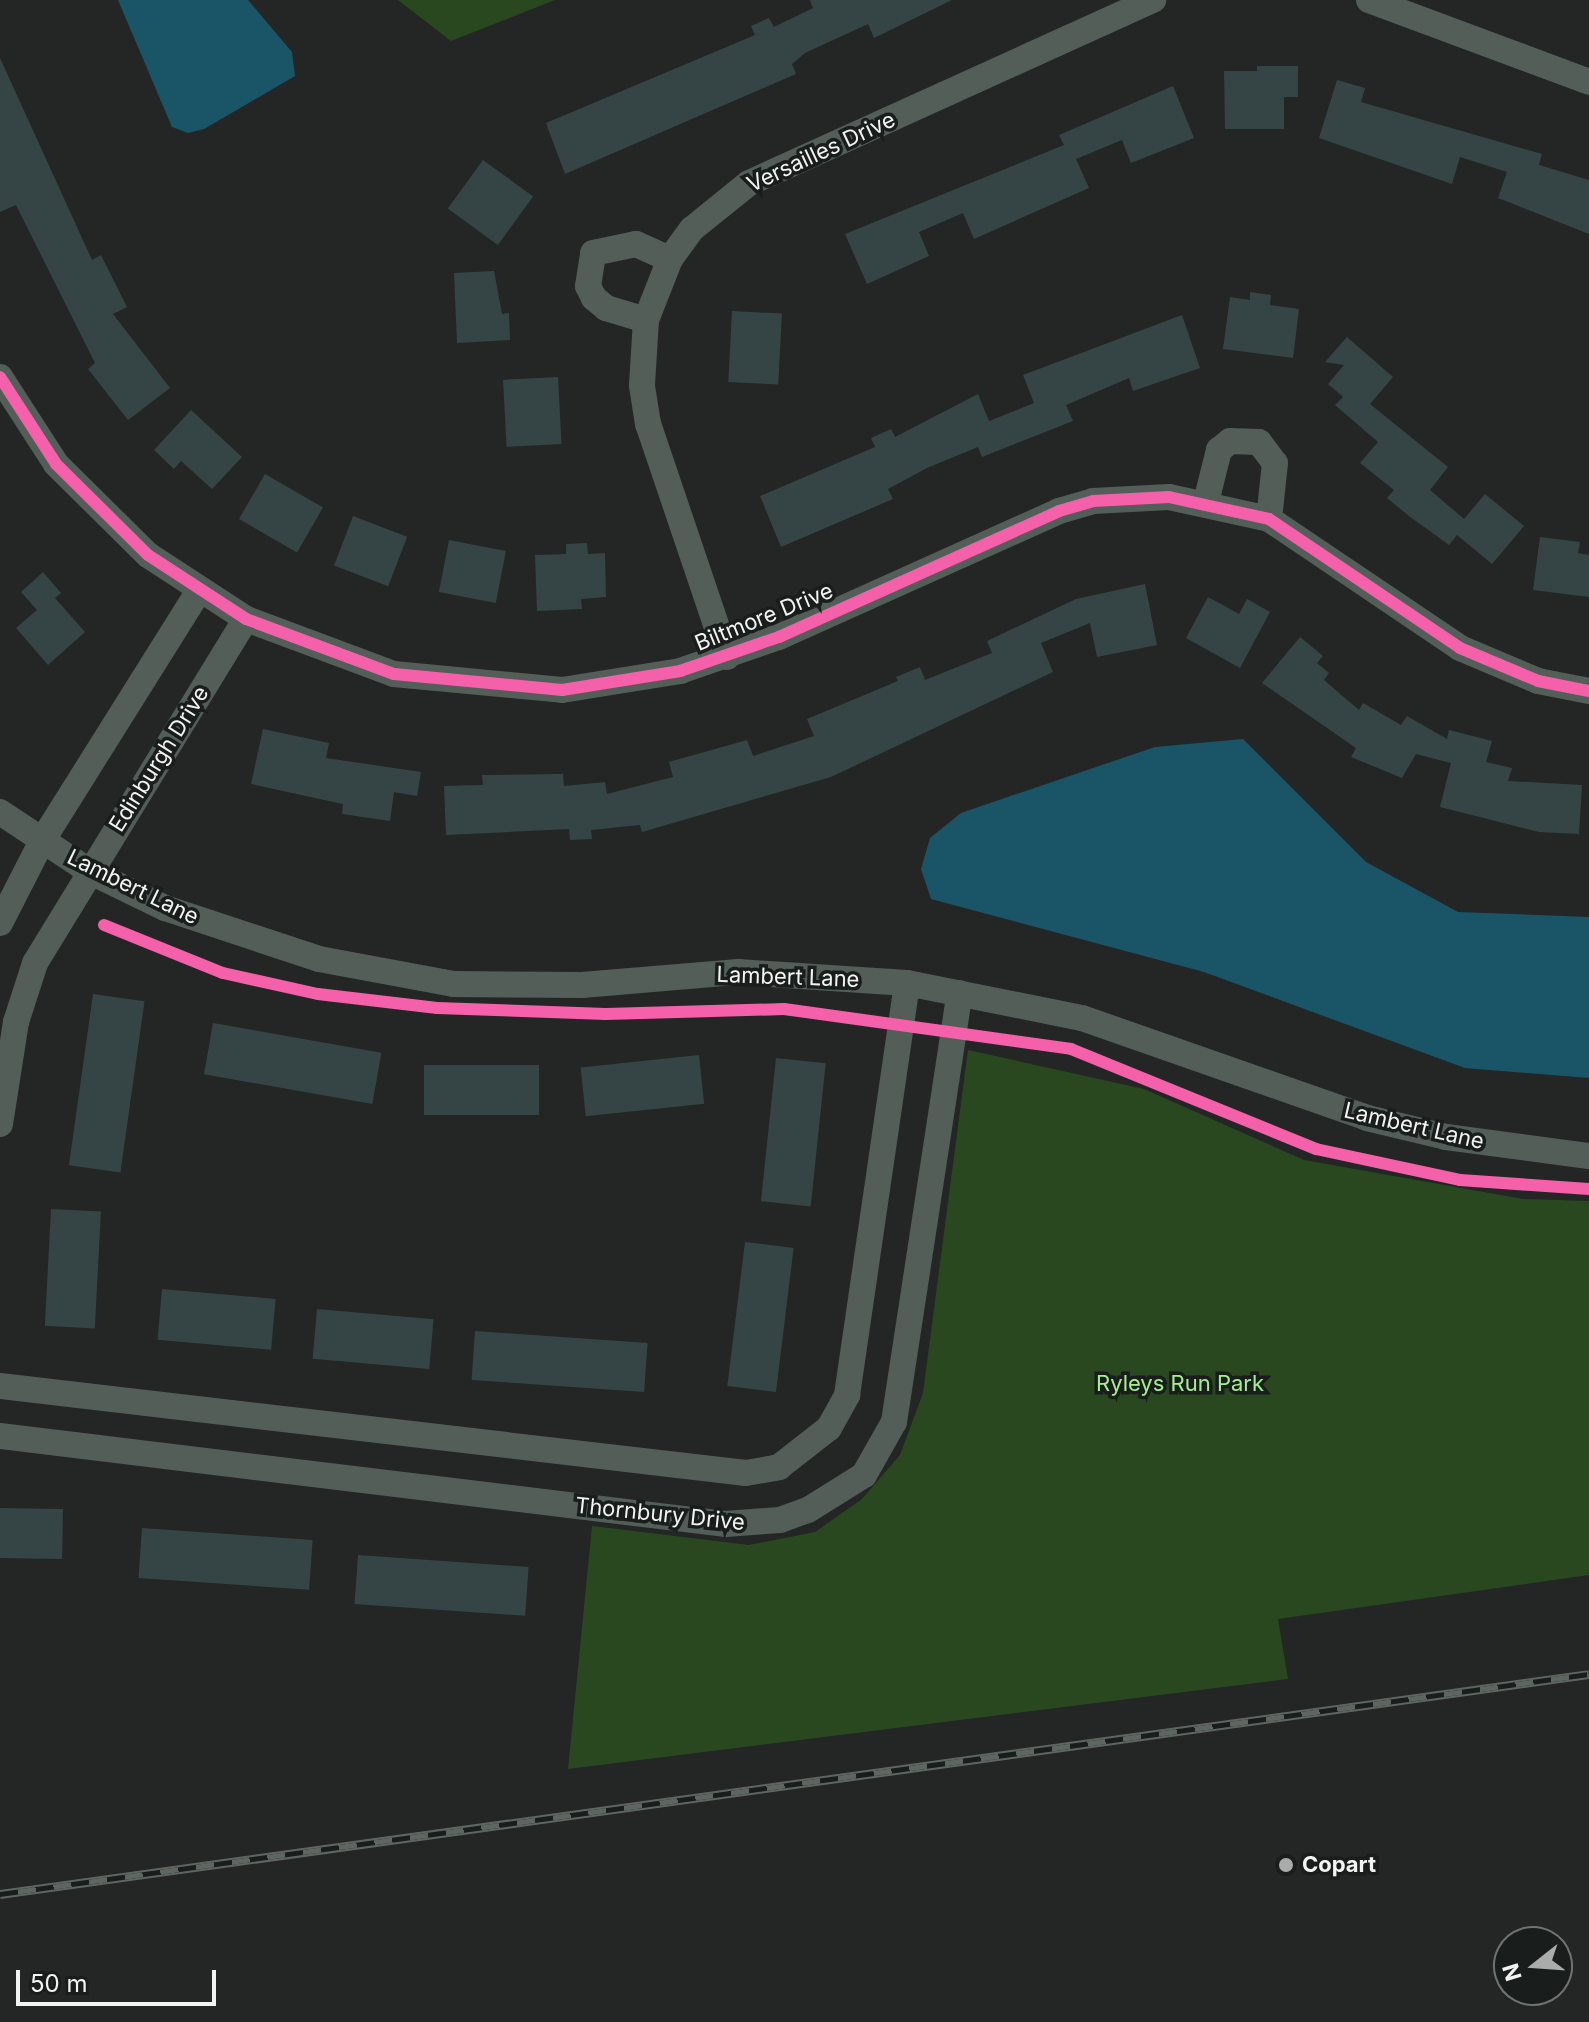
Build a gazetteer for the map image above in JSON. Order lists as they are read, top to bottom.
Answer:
{
  "streets": {
    "street": [
      "Versailles Drive",
      "Biltmore Drive",
      "Edinburgh Drive",
      "Lambert Lane",
      "Thornbury Drive"
    ]
  },
  "crossings": [
    ["Versailles Drive", "Biltmore Drive"],
    ["Biltmore Drive", "Edinburgh Drive"],
    ["Edinburgh Drive", "Lambert Lane"],
    ["Lambert Lane", "Thornbury Drive"]
  ],
  "parks": ["Ryleys Run Park"],
  "places": ["Copart"],
  "scale_bar": "50 m",
  "north": "left"
}
